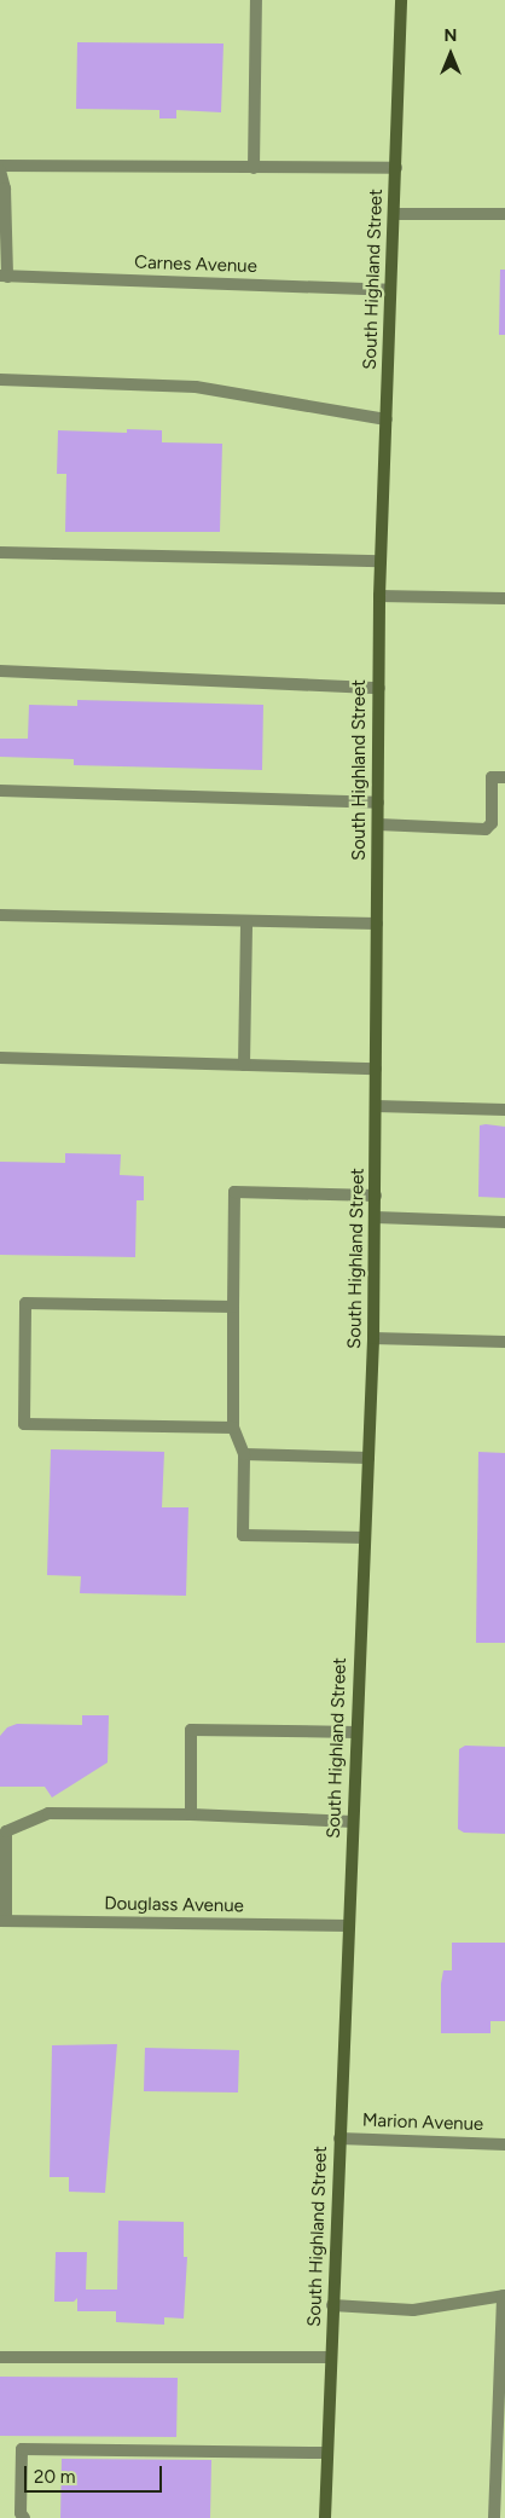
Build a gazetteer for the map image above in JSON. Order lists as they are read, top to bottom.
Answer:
{
  "streets": {
    "main road": ["South Highland Street"],
    "street": ["Carnes Avenue", "Douglass Avenue", "Marion Avenue"]
  },
  "crossings": [
    ["Carnes Avenue", "South Highland Street"],
    ["South Highland Street", "Douglass Avenue"],
    ["South Highland Street", "Marion Avenue"]
  ],
  "scale_bar": "20 m",
  "north": "top"
}
